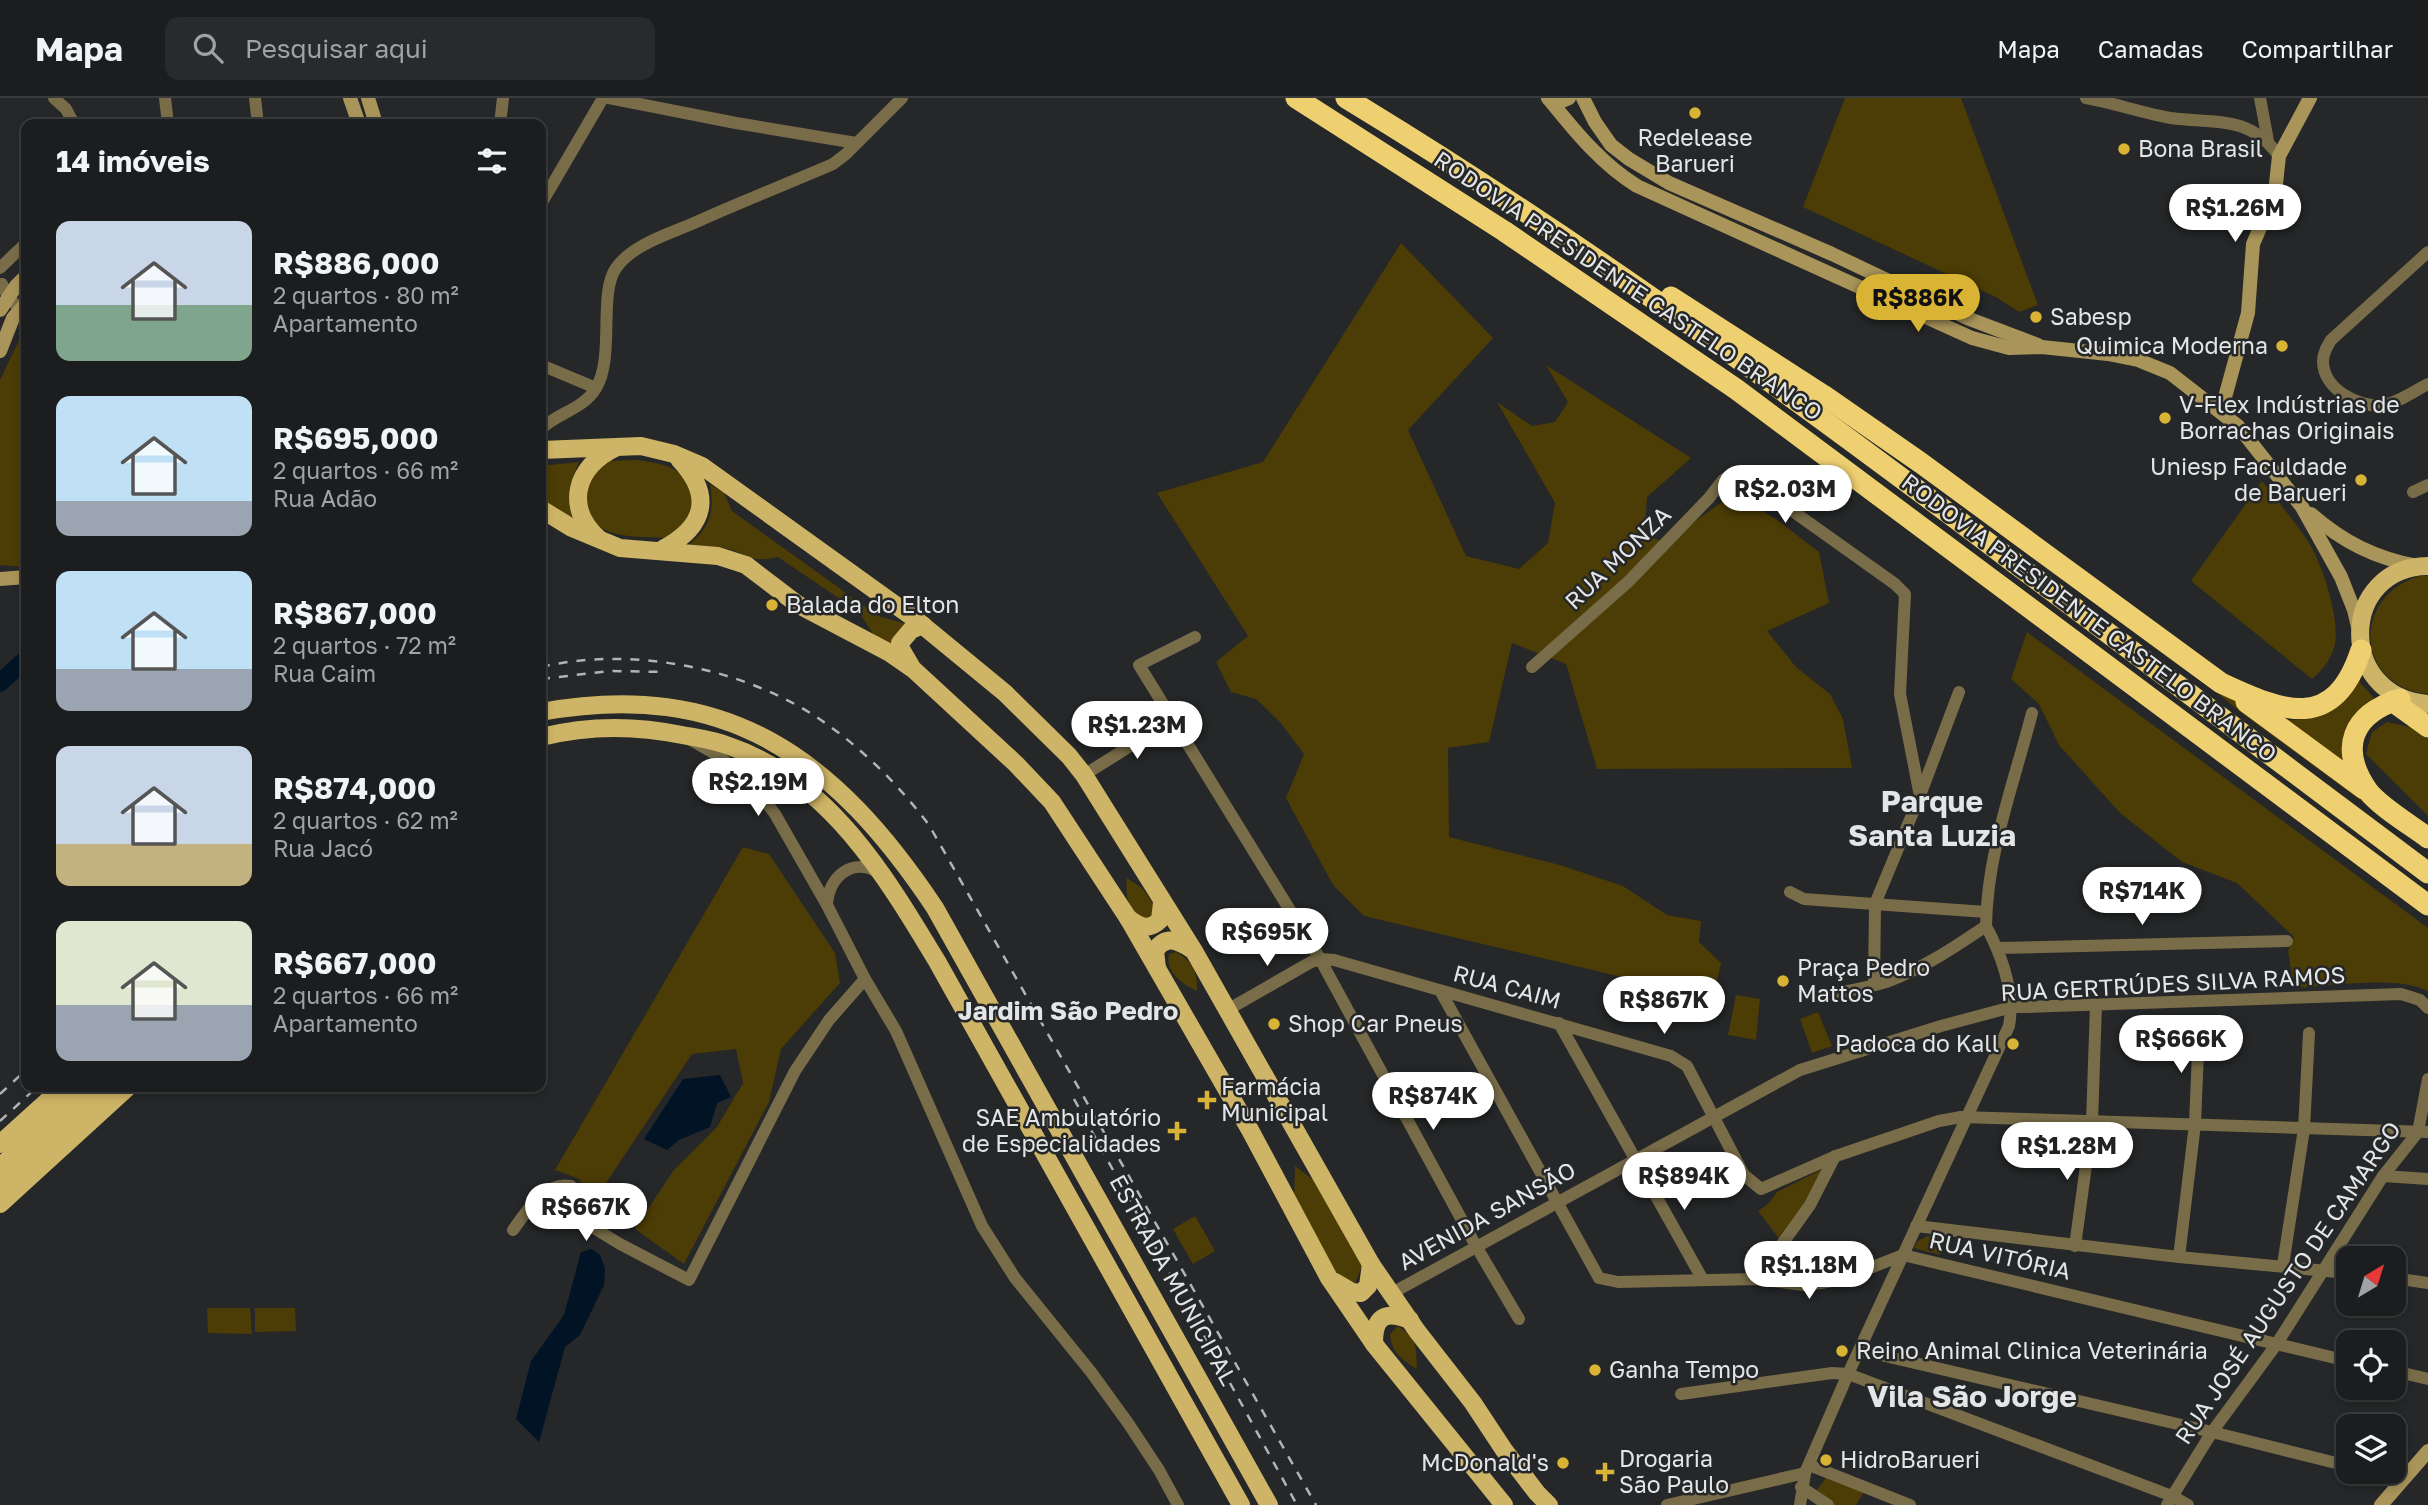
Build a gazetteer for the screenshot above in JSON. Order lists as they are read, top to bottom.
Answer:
{
  "streets": {
    "highway": ["RODOVIA PRESIDENTE CASTELO BRANCO"],
    "main road": ["ESTRADA MUNICIPAL"],
    "street": [
      "RUA MONZA",
      "RUA GERTRÚDES SILVA RAMOS",
      "RUA CAIM",
      "AVENIDA SANSÃO",
      "RUA VITÓRIA",
      "RUA JOSÉ AUGUSTO DE CAMARGO"
    ]
  },
  "crossings": [
    ["RUA GERTRÚDES SILVA RAMOS", "RUA CAIM"],
    ["RUA GERTRÚDES SILVA RAMOS", "AVENIDA SANSÃO"],
    ["RUA CAIM", "AVENIDA SANSÃO"],
    ["AVENIDA SANSÃO", "RUA VITÓRIA"],
    ["RUA VITÓRIA", "RUA JOSÉ AUGUSTO DE CAMARGO"]
  ],
  "districts": ["Parque Santa Luzia", "Jardim São Pedro", "Vila São Jorge"],
  "places": {
    "other": [
      "Redelease Barueri",
      "Bona Brasil",
      "Sabesp",
      "Quimica Moderna",
      "V-Flex Indústrias de Borrachas Originais",
      "Uniesp Faculdade de Barueri",
      "Balada do Elton",
      "Praça Pedro Mattos",
      "Shop Car Pneus",
      "Padoca do Kall",
      "Reino Animal Clinica Veterinária",
      "Ganha Tempo",
      "HidroBarueri",
      "McDonald's"
    ],
    "health": ["Farmácia Municipal", "SAE Ambulatório de Especialidades", "Drogaria São Paulo"]
  },
  "north": "top right",
  "page": {
    "header": "Mapa",
    "search": "Pesquisar aqui",
    "nav": ["Mapa", "Camadas", "Compartilhar"],
    "heading": "14 imóveis",
    "price": [
      "R$1.26M",
      "R$886K",
      "R$2.03M",
      "R$1.23M",
      "R$2.19M",
      "R$714K",
      "R$695K",
      "R$867K",
      "R$666K",
      "R$874K",
      "R$1.28M",
      "R$894K",
      "R$667K",
      "R$1.18M"
    ],
    "list": [
      {
        "name": "R$886,000",
        "note": "2 quartos · 80 m² · Apartamento"
      },
      {
        "name": "R$695,000",
        "note": "2 quartos · 66 m² · Rua Adão"
      },
      {
        "name": "R$867,000",
        "note": "2 quartos · 72 m² · Rua Caim"
      },
      {
        "name": "R$874,000",
        "note": "2 quartos · 62 m² · Rua Jacó"
      },
      {
        "name": "R$667,000",
        "note": "2 quartos · 66 m² · Apartamento"
      }
    ]
  }
}
